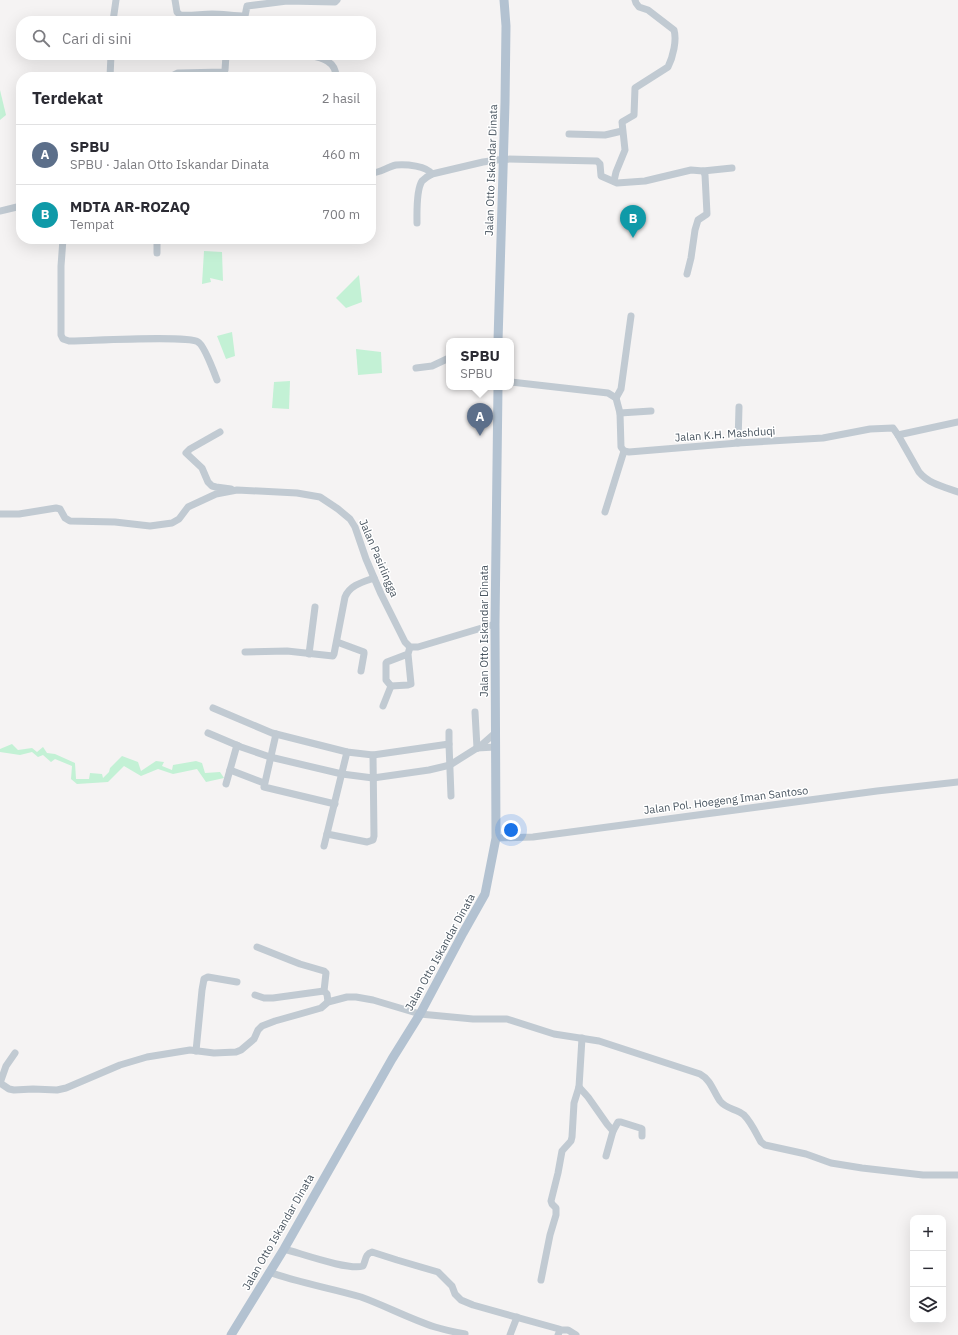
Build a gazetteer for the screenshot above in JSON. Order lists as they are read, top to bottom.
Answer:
{
  "streets": {
    "main road": ["Jalan Otto Iskandar Dinata"],
    "street": ["Jalan K.H. Mashduqi", "Jalan Pasirlingga", "Jalan Pol. Hoegeng Iman Santoso"]
  },
  "crossings": [
    ["Jalan Otto Iskandar Dinata", "Jalan Pol. Hoegeng Iman Santoso"]
  ],
  "page": {
    "search": "Cari di sini",
    "heading": ["Terdekat", "2 hasil"],
    "list": [
      {
        "mark": "A",
        "name": "SPBU",
        "note": "SPBU · Jalan Otto Iskandar Dinata",
        "value": "460 m"
      },
      {
        "mark": "B",
        "name": "MDTA AR-ROZAQ",
        "note": "Tempat",
        "value": "700 m"
      }
    ],
    "pins": ["B", "A"],
    "popup": ["SPBU", "SPBU"],
    "map_buttons": ["+", "−"]
  }
}
